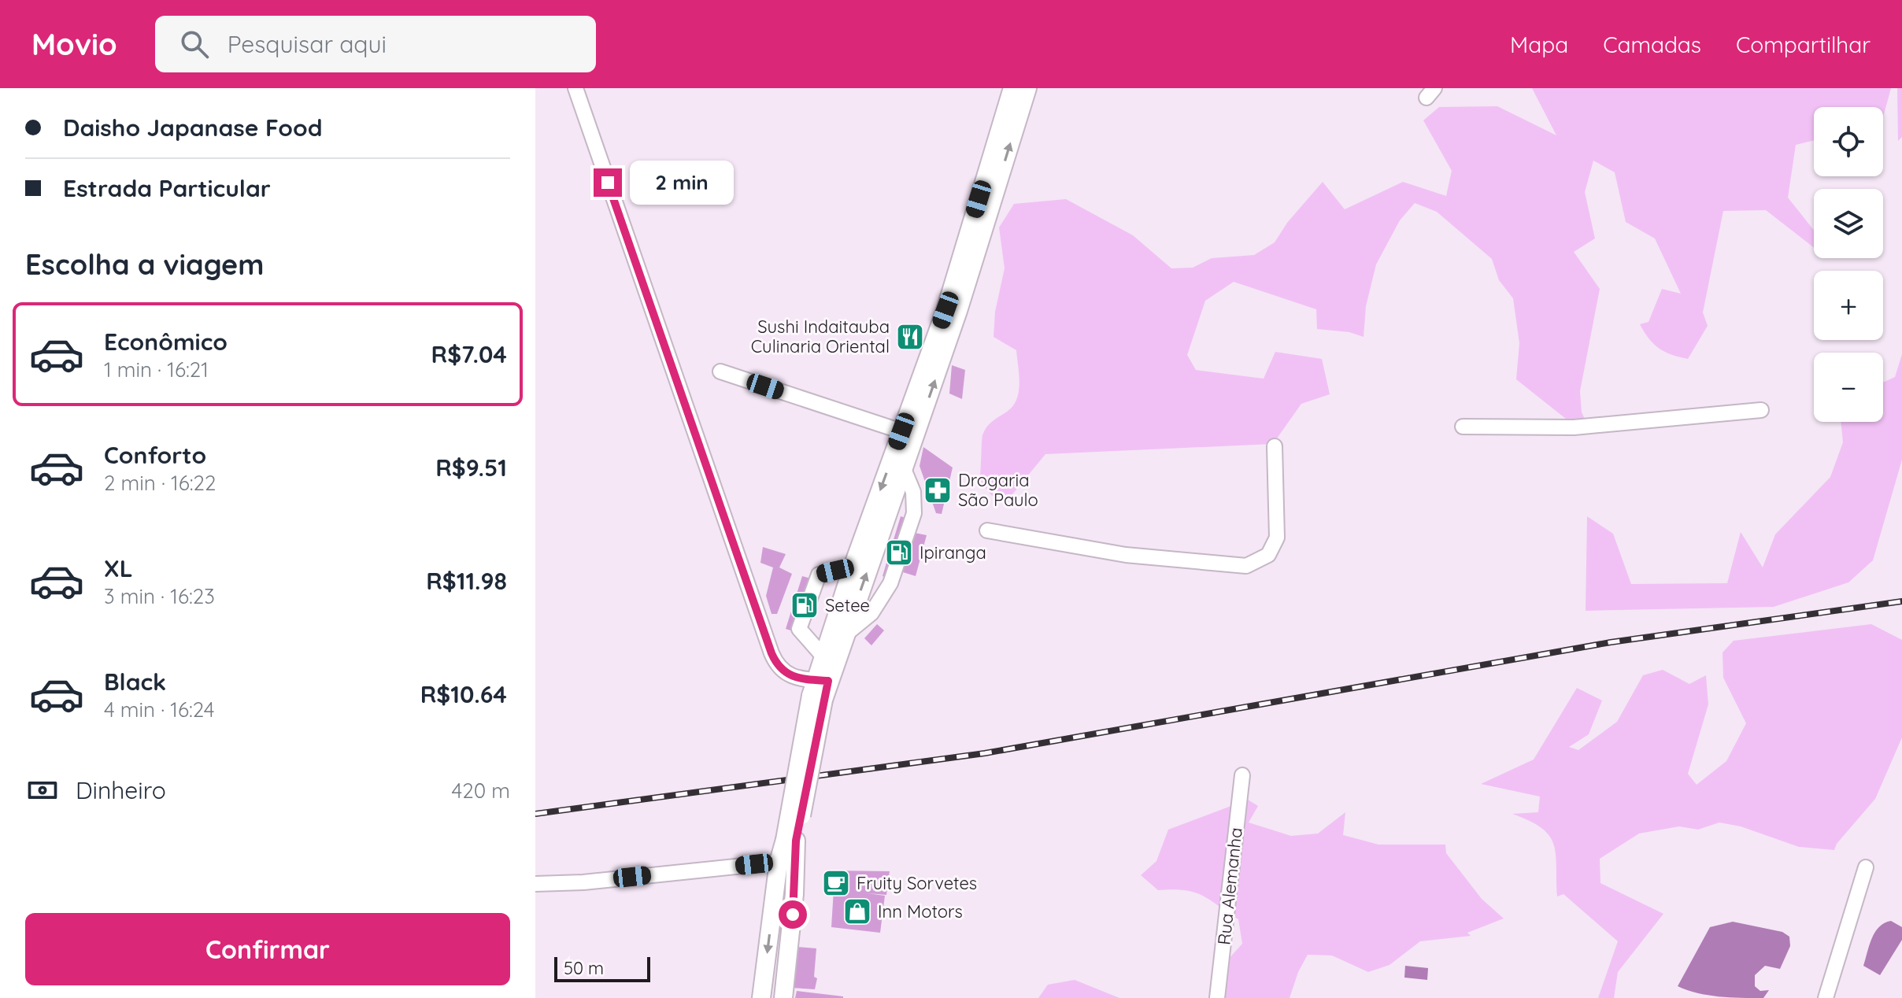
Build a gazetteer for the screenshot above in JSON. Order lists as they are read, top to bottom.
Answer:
{
  "streets": {
    "street": ["Rua Alemanha"]
  },
  "places": {
    "restaurant": ["Sushi Indaitauba Culinaria Oriental"],
    "pharmacy": ["Drogaria São Paulo"],
    "fuel station": ["Ipiranga", "Setee"],
    "cafe": ["Fruity Sorvetes"],
    "shop": ["Inn Motors"]
  },
  "scale_bar": "50 m",
  "page": {
    "header": "Movio",
    "search": "Pesquisar aqui",
    "nav": ["Mapa", "Camadas", "Compartilhar"],
    "banner": ["Daisho Japanase Food", "Estrada Particular"],
    "map_buttons": ["+", "−"],
    "bubble": "2 min",
    "heading": "Escolha a viagem",
    "list": [
      {
        "name": "Econômico",
        "note": "1 min · 16:21",
        "value": "R$7.04"
      },
      {
        "name": "Conforto",
        "note": "2 min · 16:22",
        "value": "R$9.51"
      },
      {
        "name": "XL",
        "note": "3 min · 16:23",
        "value": "R$11.98"
      },
      {
        "name": "Black",
        "note": "4 min · 16:24",
        "value": "R$10.64"
      }
    ],
    "pay": ["Dinheiro", "420 m"],
    "buttons": "Confirmar",
    "scale": "50 m"
  }
}
